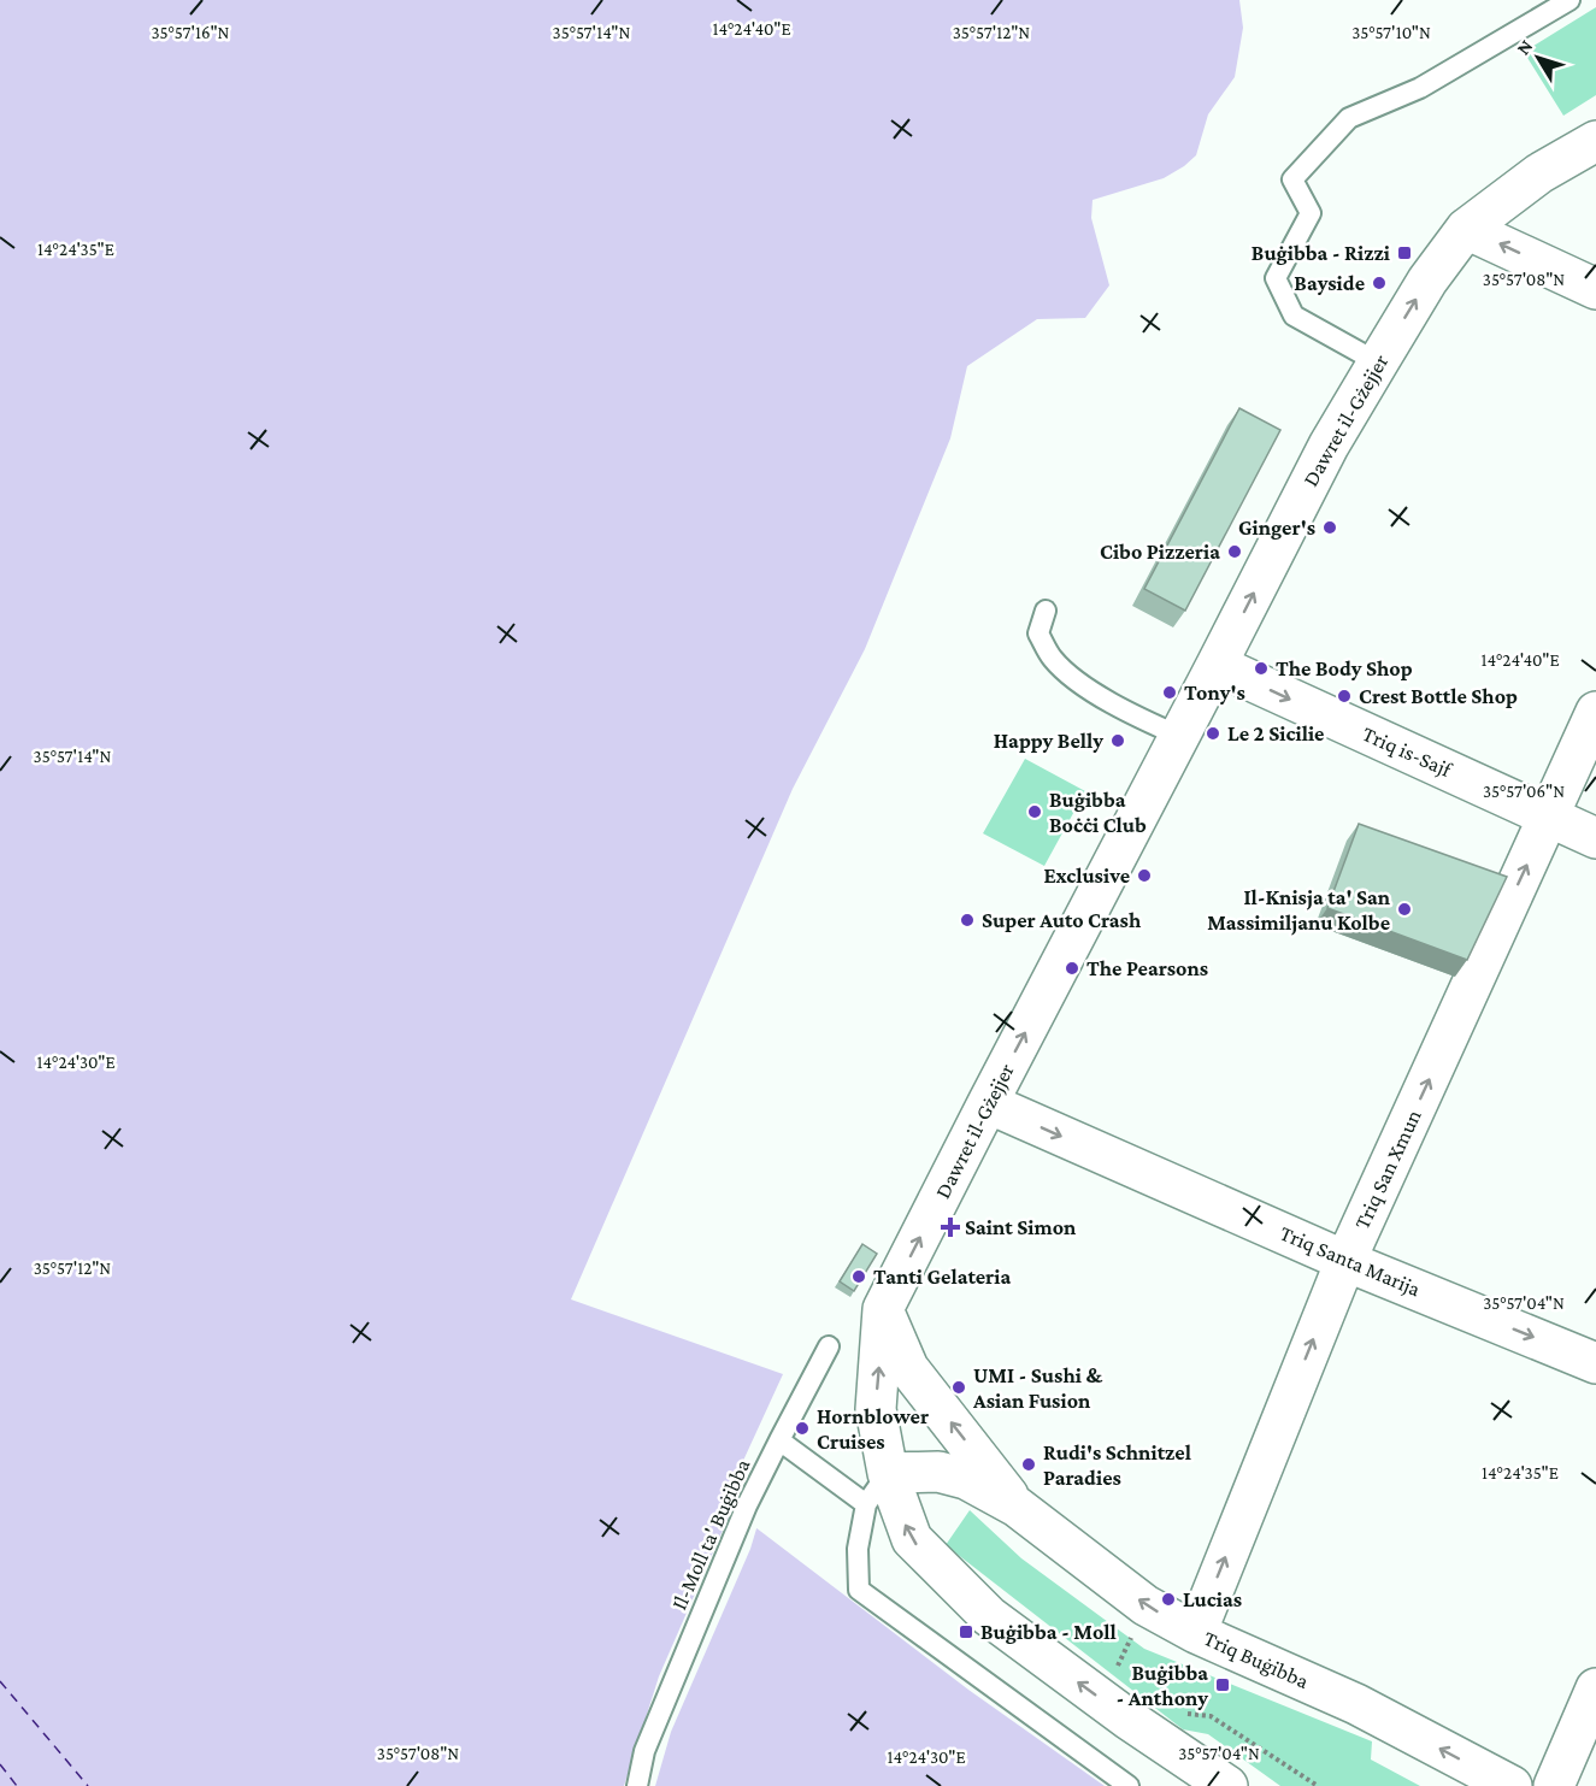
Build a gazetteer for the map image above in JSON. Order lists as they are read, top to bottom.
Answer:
{
  "streets": {
    "street": [
      "Dawret il-Gżejjer",
      "Triq is-Sajf",
      "Triq San Xmun",
      "Triq Santa Marija",
      "Triq Buġibba"
    ],
    "lane": ["Il-Moll ta' Buġibba"]
  },
  "crossings": [
    ["Dawret il-Gżejjer", "Triq is-Sajf"],
    ["Dawret il-Gżejjer", "Triq Santa Marija"],
    ["Dawret il-Gżejjer", "Triq Buġibba"],
    ["Triq is-Sajf", "Triq San Xmun"],
    ["Triq San Xmun", "Triq Santa Marija"],
    ["Triq San Xmun", "Triq Buġibba"]
  ],
  "one_way": [
    "Dawret il-Gżejjer",
    "Triq is-Sajf",
    "Triq San Xmun",
    "Triq Santa Marija",
    "Triq Buġibba"
  ],
  "places": {
    "transit": ["Buġibba - Rizzi", "Buġibba - Moll", "Buġibba - Anthony"],
    "other": [
      "Bayside",
      "Ginger's",
      "Cibo Pizzeria",
      "The Body Shop",
      "Tony's",
      "Crest Bottle Shop",
      "Le 2 Sicilie",
      "Happy Belly",
      "Buġibba Boċċi Club",
      "Exclusive",
      "Il-Knisja ta' San Massimiljanu Kolbe",
      "Super Auto Crash",
      "The Pearsons",
      "Tanti Gelateria",
      "UMI - Sushi & Asian Fusion",
      "Hornblower Cruises",
      "Rudi's Schnitzel Paradies",
      "Lucias"
    ],
    "health": ["Saint Simon"]
  },
  "north": "top left",
  "coordinates": [
    "14°24'40\"E",
    "35°57'16\"N",
    "35°57'14\"N",
    "35°57'12\"N",
    "35°57'10\"N",
    "14°24'35\"E",
    "35°57'08\"N",
    "35°57'06\"N",
    "14°24'30\"E",
    "35°57'04\"N"
  ]
}
